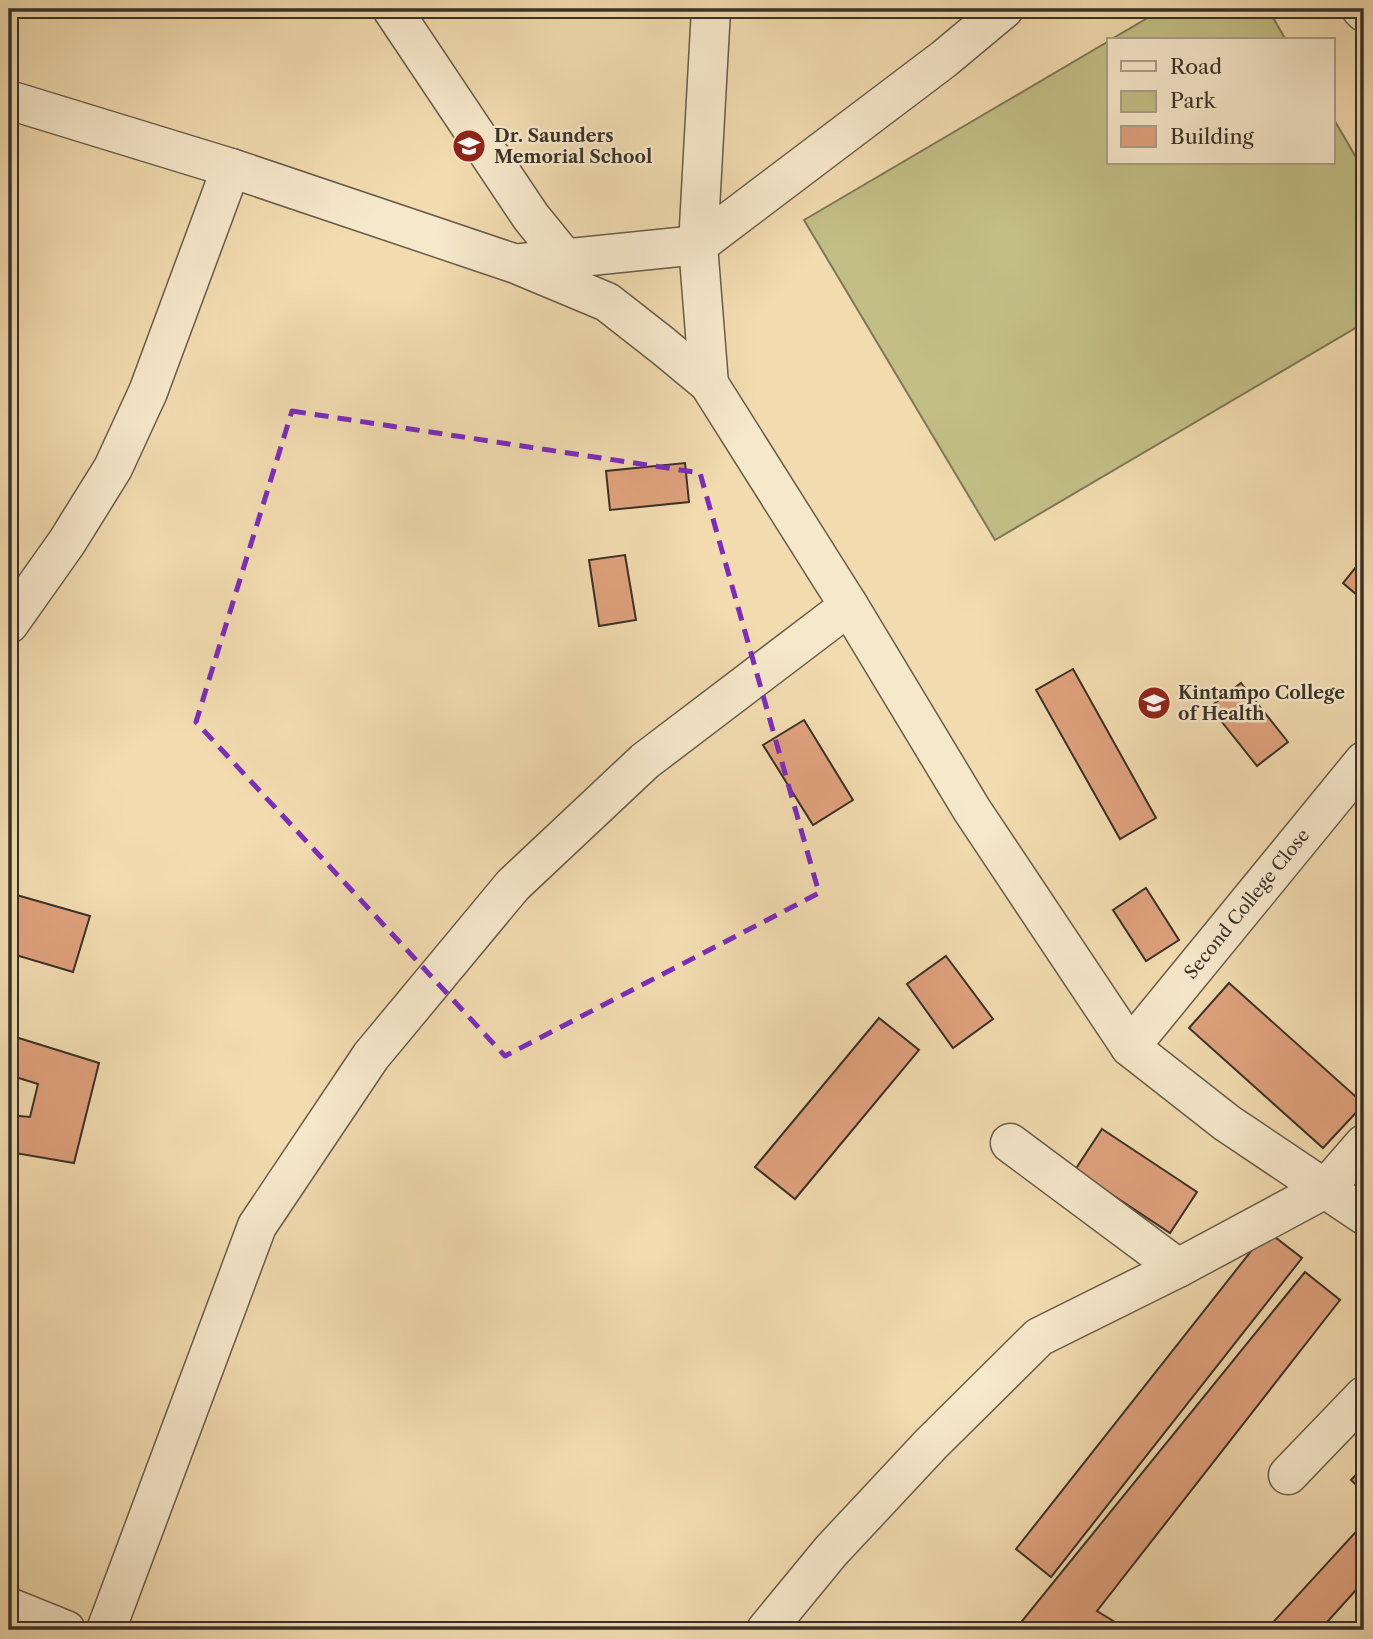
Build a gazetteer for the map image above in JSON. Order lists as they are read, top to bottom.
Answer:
{
  "streets": {
    "street": ["Second College Close"]
  },
  "places": {
    "school or university": ["Dr. Saunders Memorial School", "Kintampo College of Health"]
  },
  "legend": ["Road", "Park", "Building"]
}
